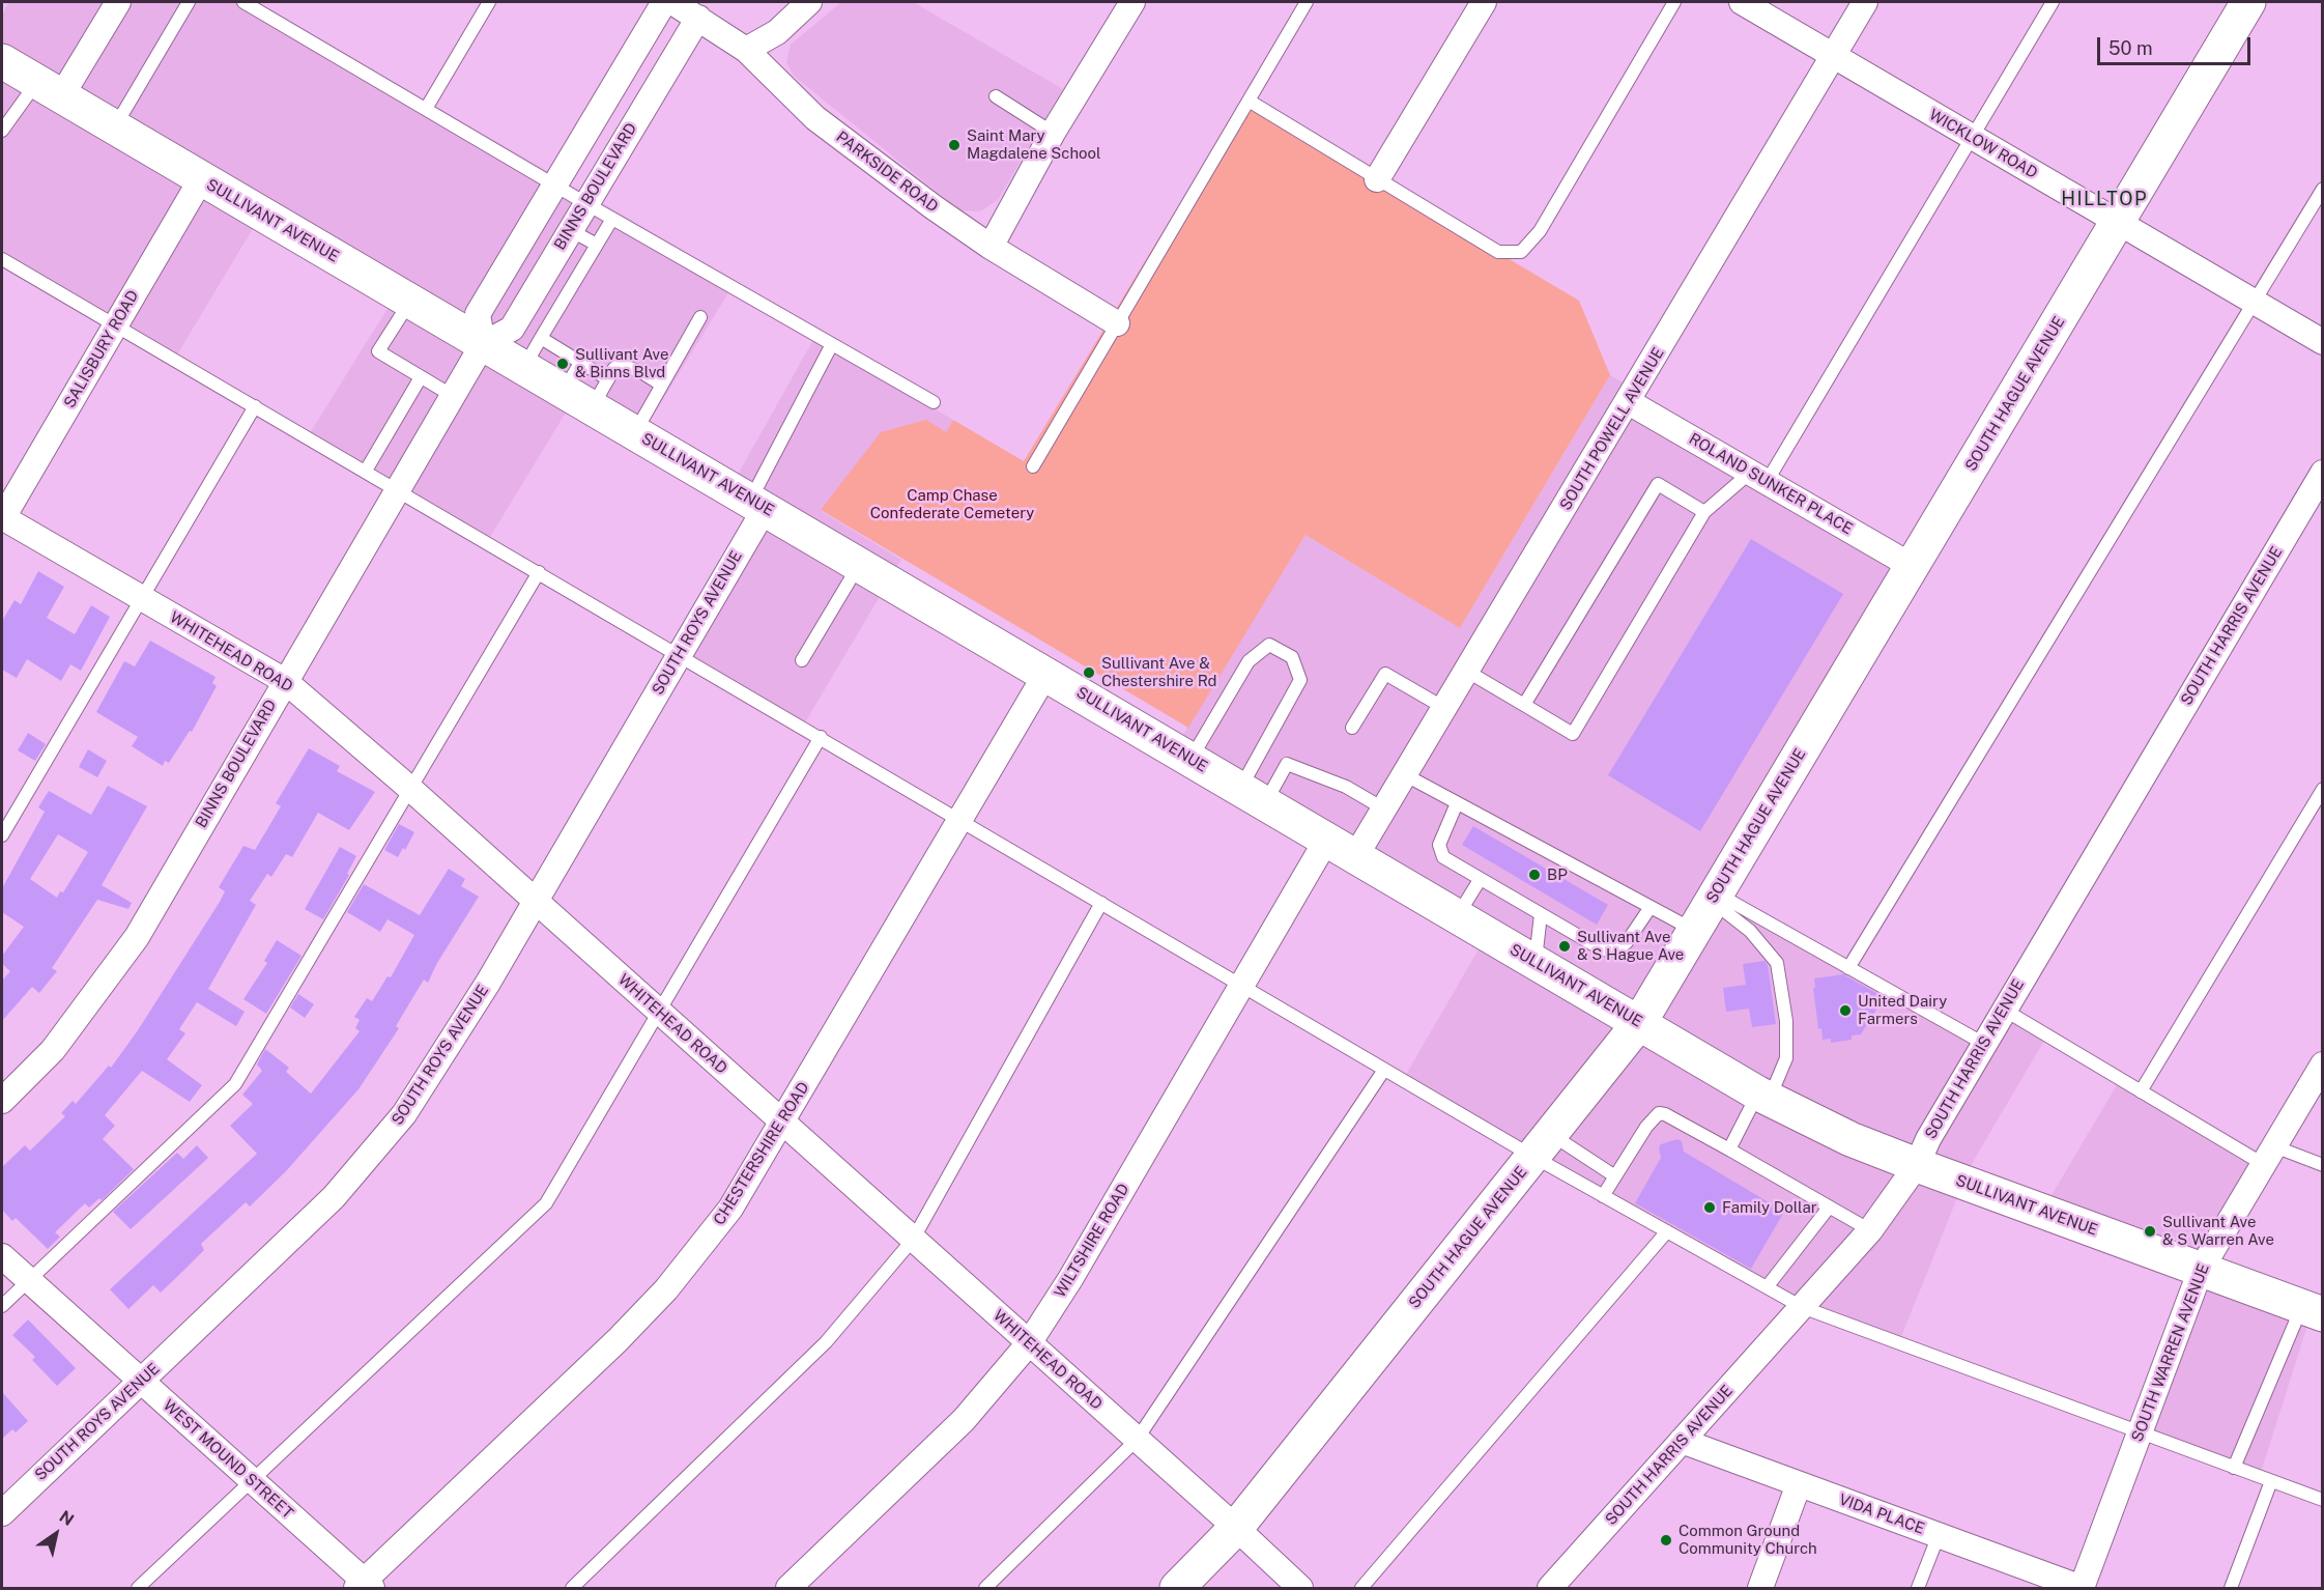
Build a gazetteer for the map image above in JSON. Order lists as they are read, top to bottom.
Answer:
{
  "streets": {
    "main road": ["SULLIVANT AVENUE", "SOUTH HAGUE AVENUE"],
    "street": [
      "WICKLOW ROAD",
      "PARKSIDE ROAD",
      "BINNS BOULEVARD",
      "SALISBURY ROAD",
      "SOUTH POWELL AVENUE",
      "ROLAND SUNKER PLACE",
      "SOUTH ROYS AVENUE",
      "SOUTH HARRIS AVENUE",
      "WHITEHEAD ROAD",
      "CHESTERSHIRE ROAD",
      "WILTSHIRE ROAD",
      "SOUTH WARREN AVENUE",
      "WEST MOUND STREET",
      "VIDA PLACE"
    ]
  },
  "crossings": [
    ["WICKLOW ROAD", "SOUTH HAGUE AVENUE"],
    ["WICKLOW ROAD", "SOUTH POWELL AVENUE"],
    ["PARKSIDE ROAD", "BINNS BOULEVARD"],
    ["BINNS BOULEVARD", "SULLIVANT AVENUE"],
    ["BINNS BOULEVARD", "WHITEHEAD ROAD"],
    ["SULLIVANT AVENUE", "SALISBURY ROAD"],
    ["SULLIVANT AVENUE", "SOUTH HAGUE AVENUE"],
    ["SULLIVANT AVENUE", "SOUTH POWELL AVENUE"],
    ["SULLIVANT AVENUE", "SOUTH ROYS AVENUE"],
    ["SULLIVANT AVENUE", "SOUTH HARRIS AVENUE"],
    ["SULLIVANT AVENUE", "CHESTERSHIRE ROAD"],
    ["SULLIVANT AVENUE", "WILTSHIRE ROAD"],
    ["SULLIVANT AVENUE", "SOUTH WARREN AVENUE"],
    ["SALISBURY ROAD", "WHITEHEAD ROAD"],
    ["SOUTH HAGUE AVENUE", "ROLAND SUNKER PLACE"],
    ["SOUTH HAGUE AVENUE", "WHITEHEAD ROAD"],
    ["SOUTH POWELL AVENUE", "ROLAND SUNKER PLACE"],
    ["SOUTH ROYS AVENUE", "WHITEHEAD ROAD"],
    ["SOUTH ROYS AVENUE", "WEST MOUND STREET"],
    ["SOUTH HARRIS AVENUE", "VIDA PLACE"],
    ["WHITEHEAD ROAD", "CHESTERSHIRE ROAD"],
    ["WHITEHEAD ROAD", "WILTSHIRE ROAD"],
    ["CHESTERSHIRE ROAD", "WEST MOUND STREET"],
    ["SOUTH WARREN AVENUE", "VIDA PLACE"]
  ],
  "districts": ["HILLTOP"],
  "parks": ["Camp Chase Confederate Cemetery"],
  "places": [
    "Saint Mary Magdalene School",
    "Sullivant Ave & Binns Blvd",
    "Sullivant Ave & Chestershire Rd",
    "BP",
    "Sullivant Ave & S Hague Ave",
    "United Dairy Farmers",
    "Family Dollar",
    "Sullivant Ave & S Warren Ave",
    "Common Ground Community Church"
  ],
  "scale_bar": "50 m",
  "north": "top right"
}
